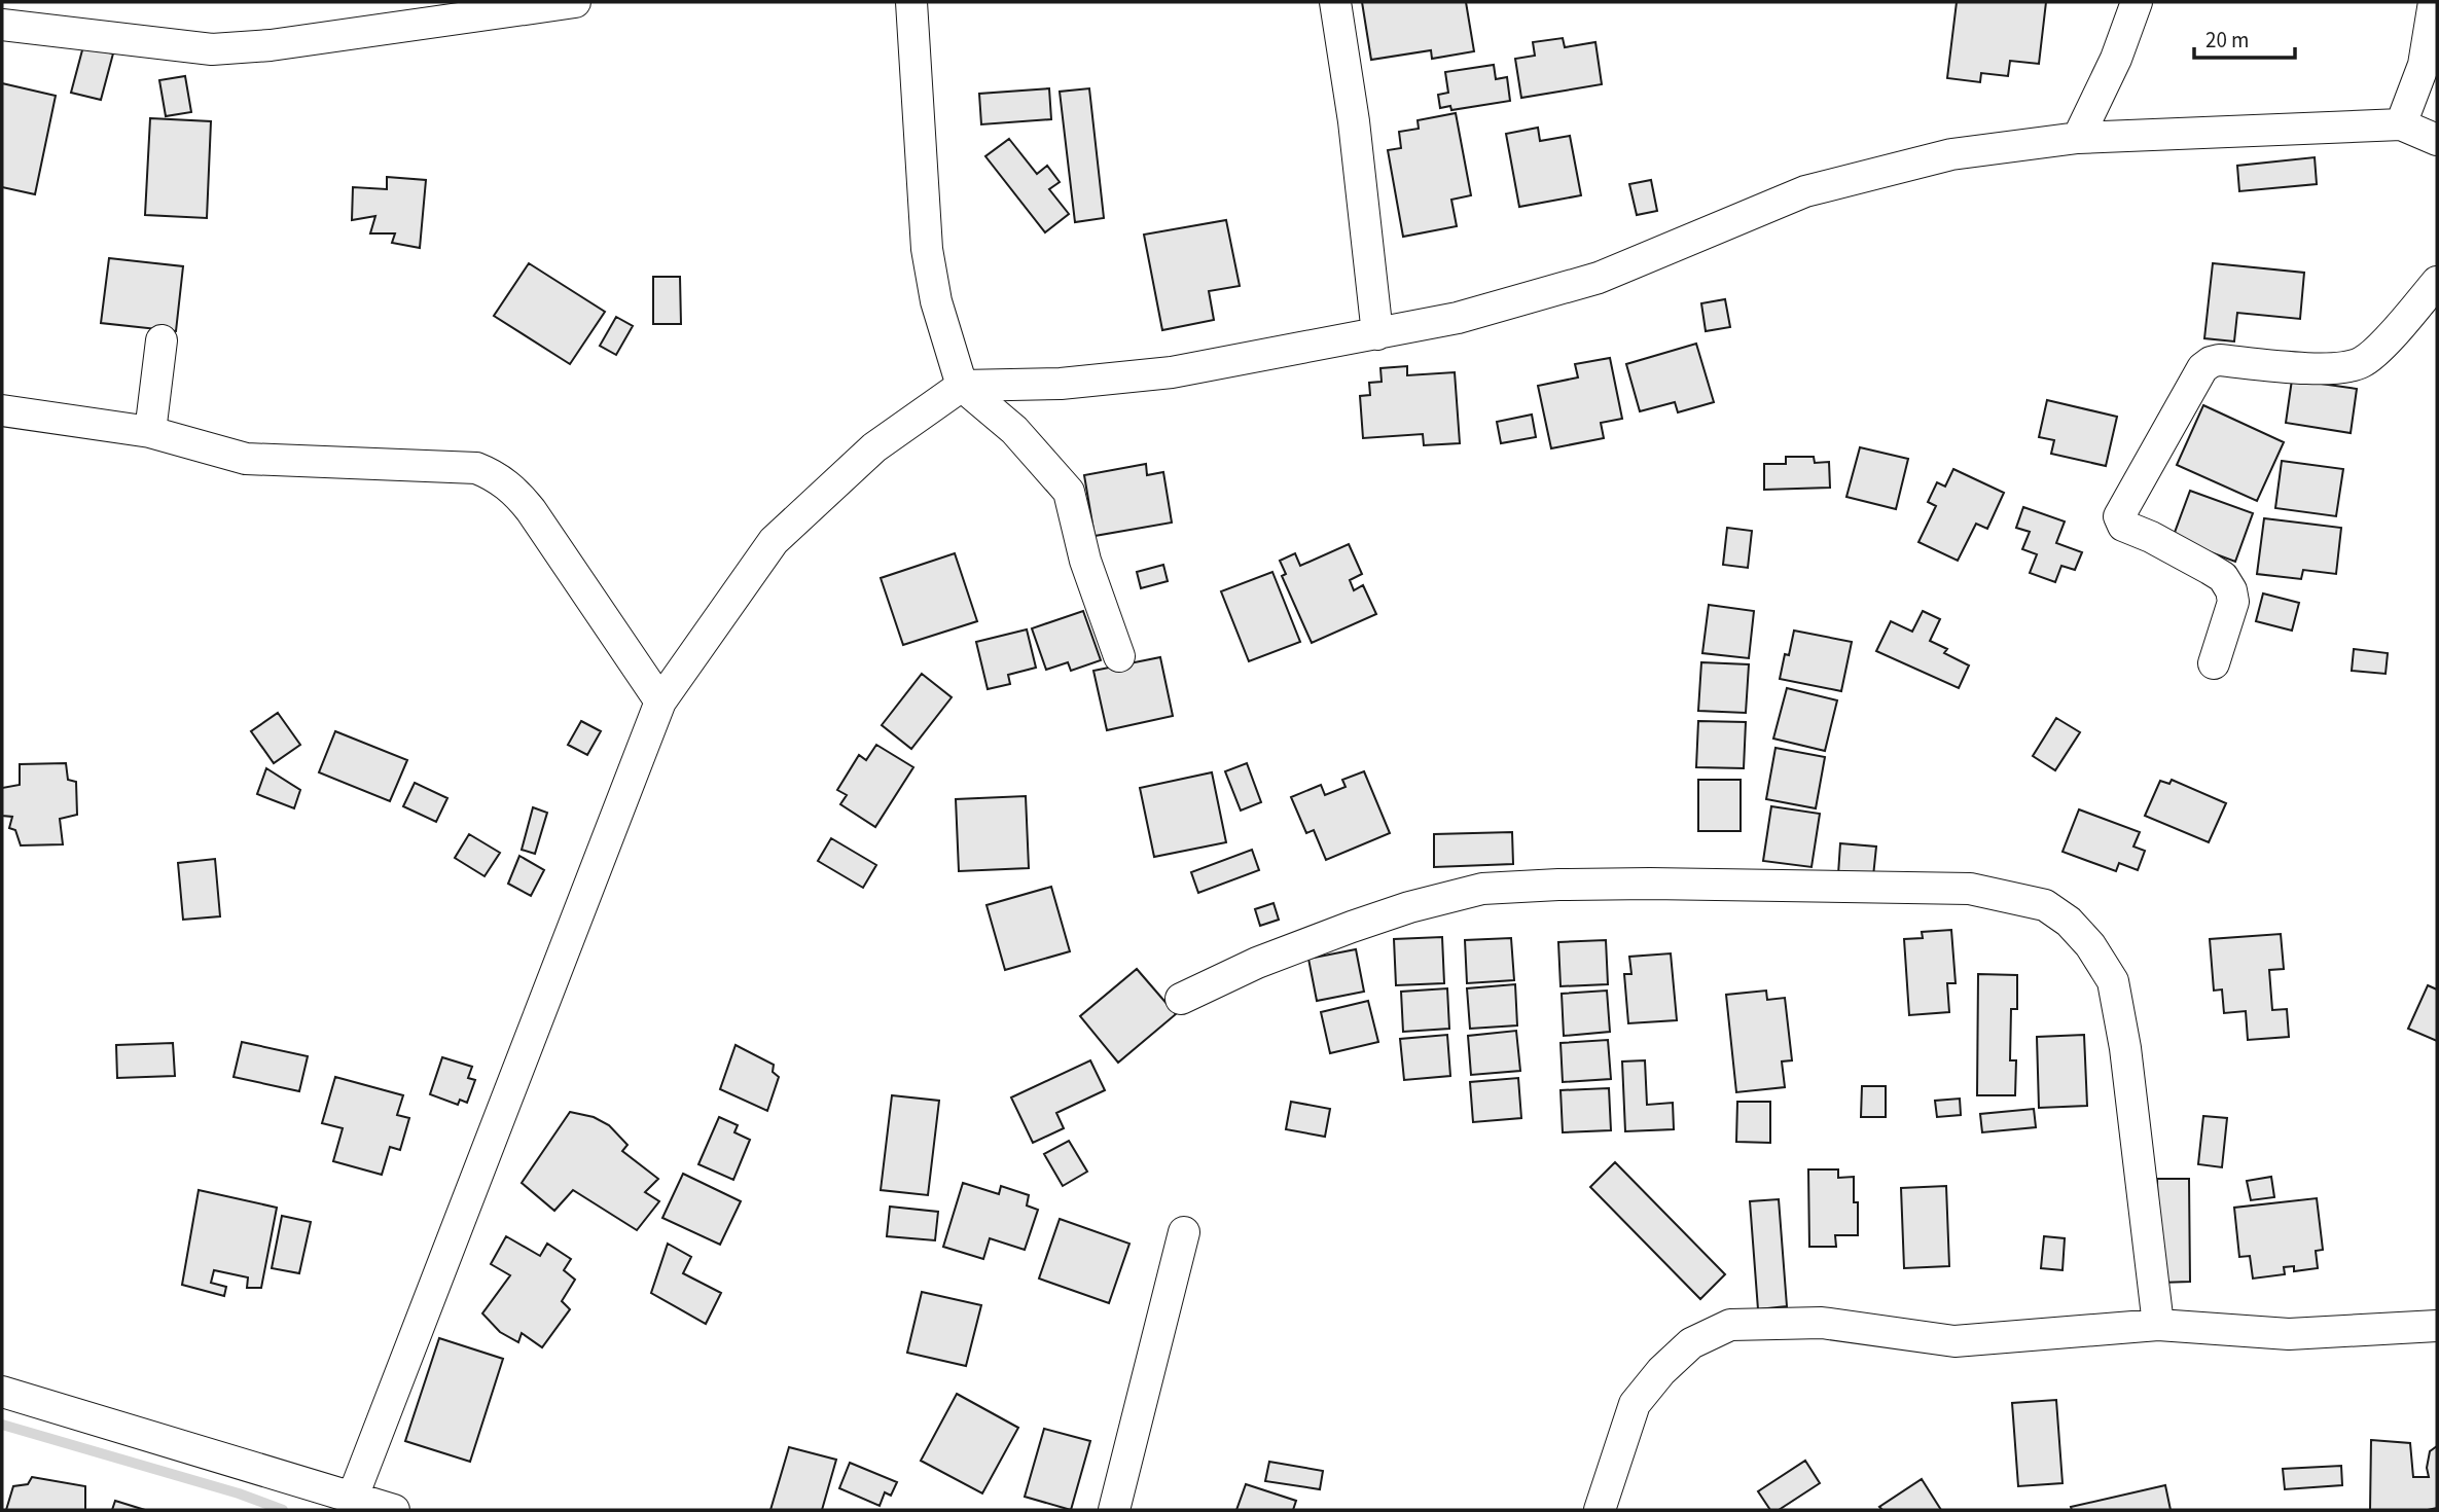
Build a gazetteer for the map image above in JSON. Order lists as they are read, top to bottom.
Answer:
{
  "scale_bar": "20 m"
}
